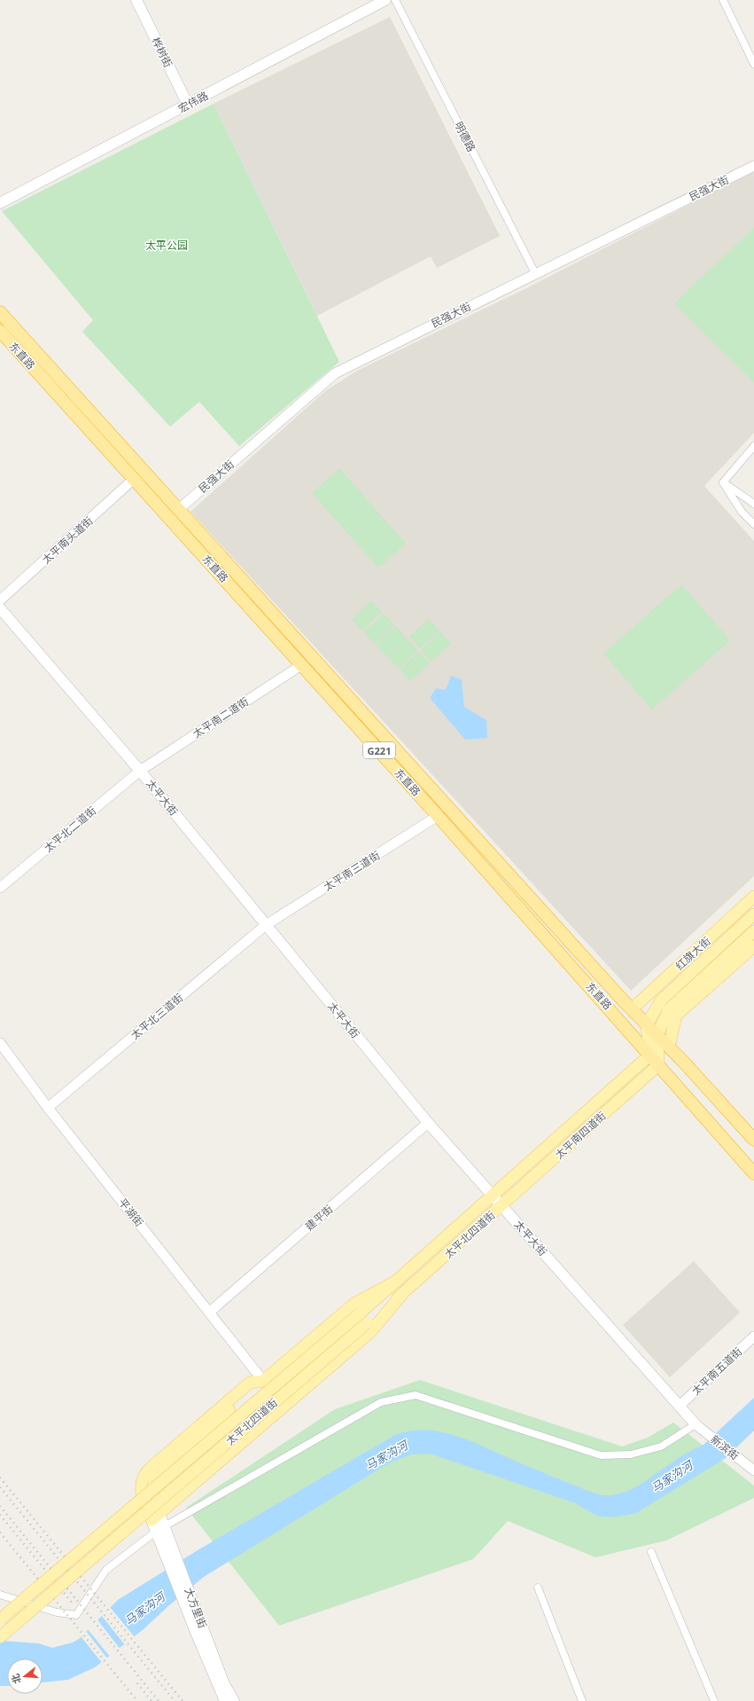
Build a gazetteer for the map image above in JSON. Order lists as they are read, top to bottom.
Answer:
{
  "streets": {
    "highway": ["东直路", "G221"],
    "main road": [
      "桦树街",
      "宏伟路",
      "太平大街",
      "红旗大街",
      "太平南四道街",
      "太平北四道街",
      "大方里街"
    ],
    "street": [
      "明德路",
      "民强大街",
      "太平南头道街",
      "太平南二道街",
      "太平北二道街",
      "太平南三道街",
      "太平北三道街",
      "平湖街",
      "建平街",
      "太平南五道街",
      "新滨街"
    ]
  },
  "crossings": [
    ["桦树街", "宏伟路"],
    ["明德路", "民强大街"],
    ["民强大街", "东直路"],
    ["东直路", "太平南头道街"],
    ["东直路", "太平南二道街"],
    ["东直路", "太平南三道街"],
    ["东直路", "红旗大街"],
    ["东直路", "太平南四道街"],
    ["太平南二道街", "太平大街"],
    ["太平南二道街", "太平北二道街"],
    ["太平大街", "太平北二道街"],
    ["太平大街", "太平南三道街"],
    ["太平大街", "太平北三道街"],
    ["太平大街", "太平南四道街"],
    ["太平大街", "建平街"],
    ["太平大街", "太平北四道街"],
    ["太平大街", "太平南五道街"],
    ["太平大街", "新滨街"],
    ["太平南三道街", "太平北三道街"],
    ["太平北三道街", "平湖街"],
    ["太平南四道街", "太平北四道街"],
    ["平湖街", "建平街"]
  ],
  "water": ["马家沟河"],
  "parks": ["太平公园"],
  "north": "left"
}
